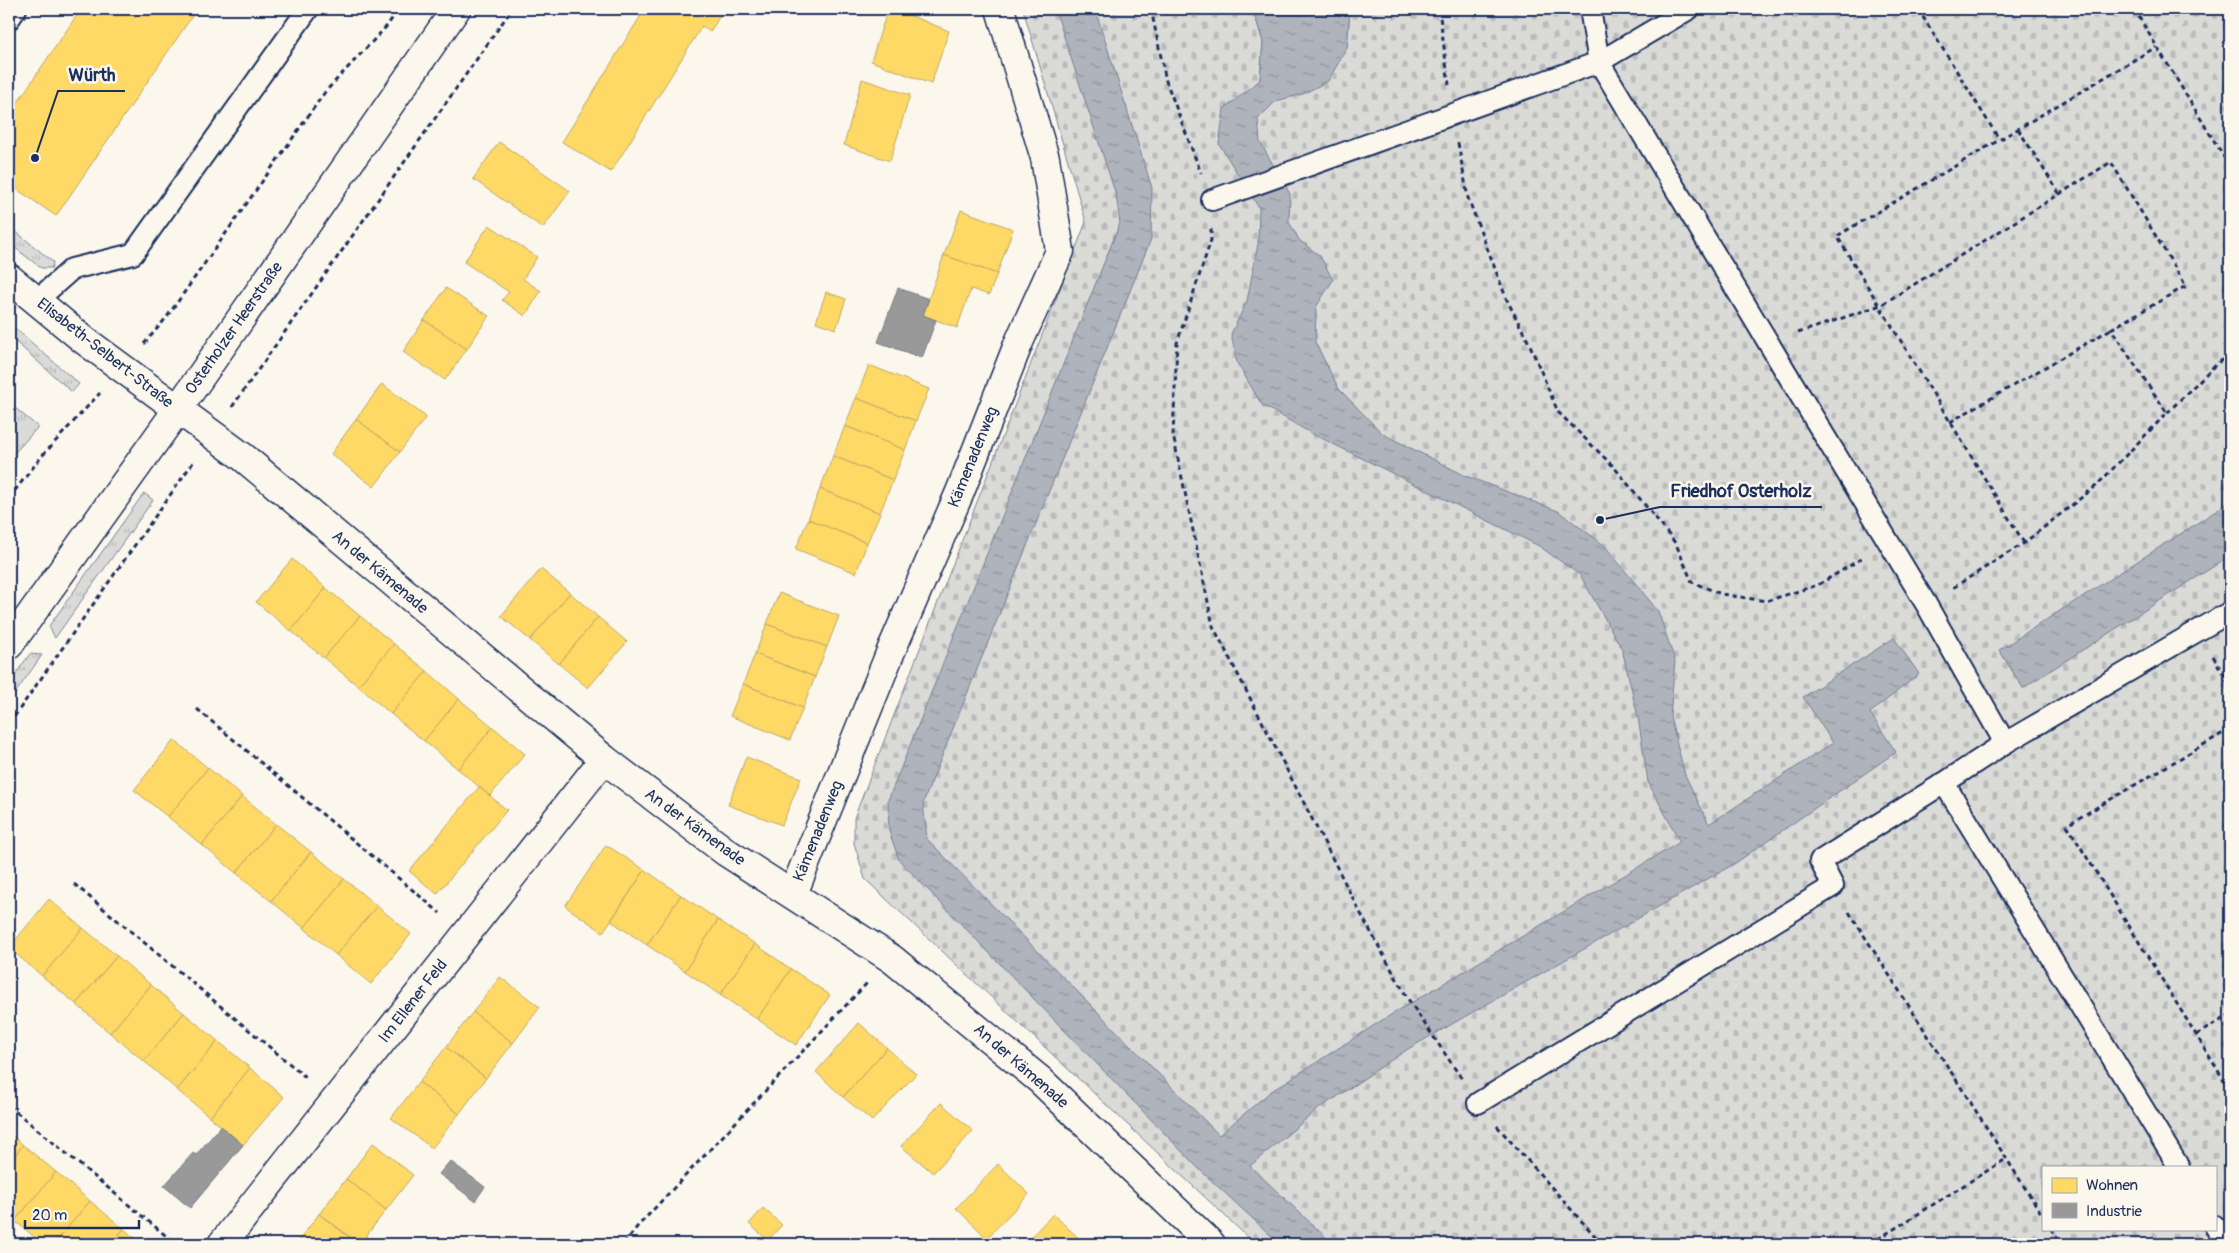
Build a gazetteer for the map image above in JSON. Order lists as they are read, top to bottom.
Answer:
{
  "streets": {
    "street": [
      "Osterholzer Heerstraße",
      "Elisabeth-Selbert-Straße",
      "Kämenadenweg",
      "An der Kämenade",
      "Im Ellener Feld"
    ]
  },
  "crossings": [
    ["Osterholzer Heerstraße", "Elisabeth-Selbert-Straße"],
    ["Osterholzer Heerstraße", "An der Kämenade"],
    ["Elisabeth-Selbert-Straße", "An der Kämenade"],
    ["Kämenadenweg", "An der Kämenade"],
    ["An der Kämenade", "Im Ellener Feld"]
  ],
  "places": ["Würth", "Friedhof Osterholz"],
  "legend": ["Wohnen", "Industrie"],
  "scale_bar": "20 m"
}
